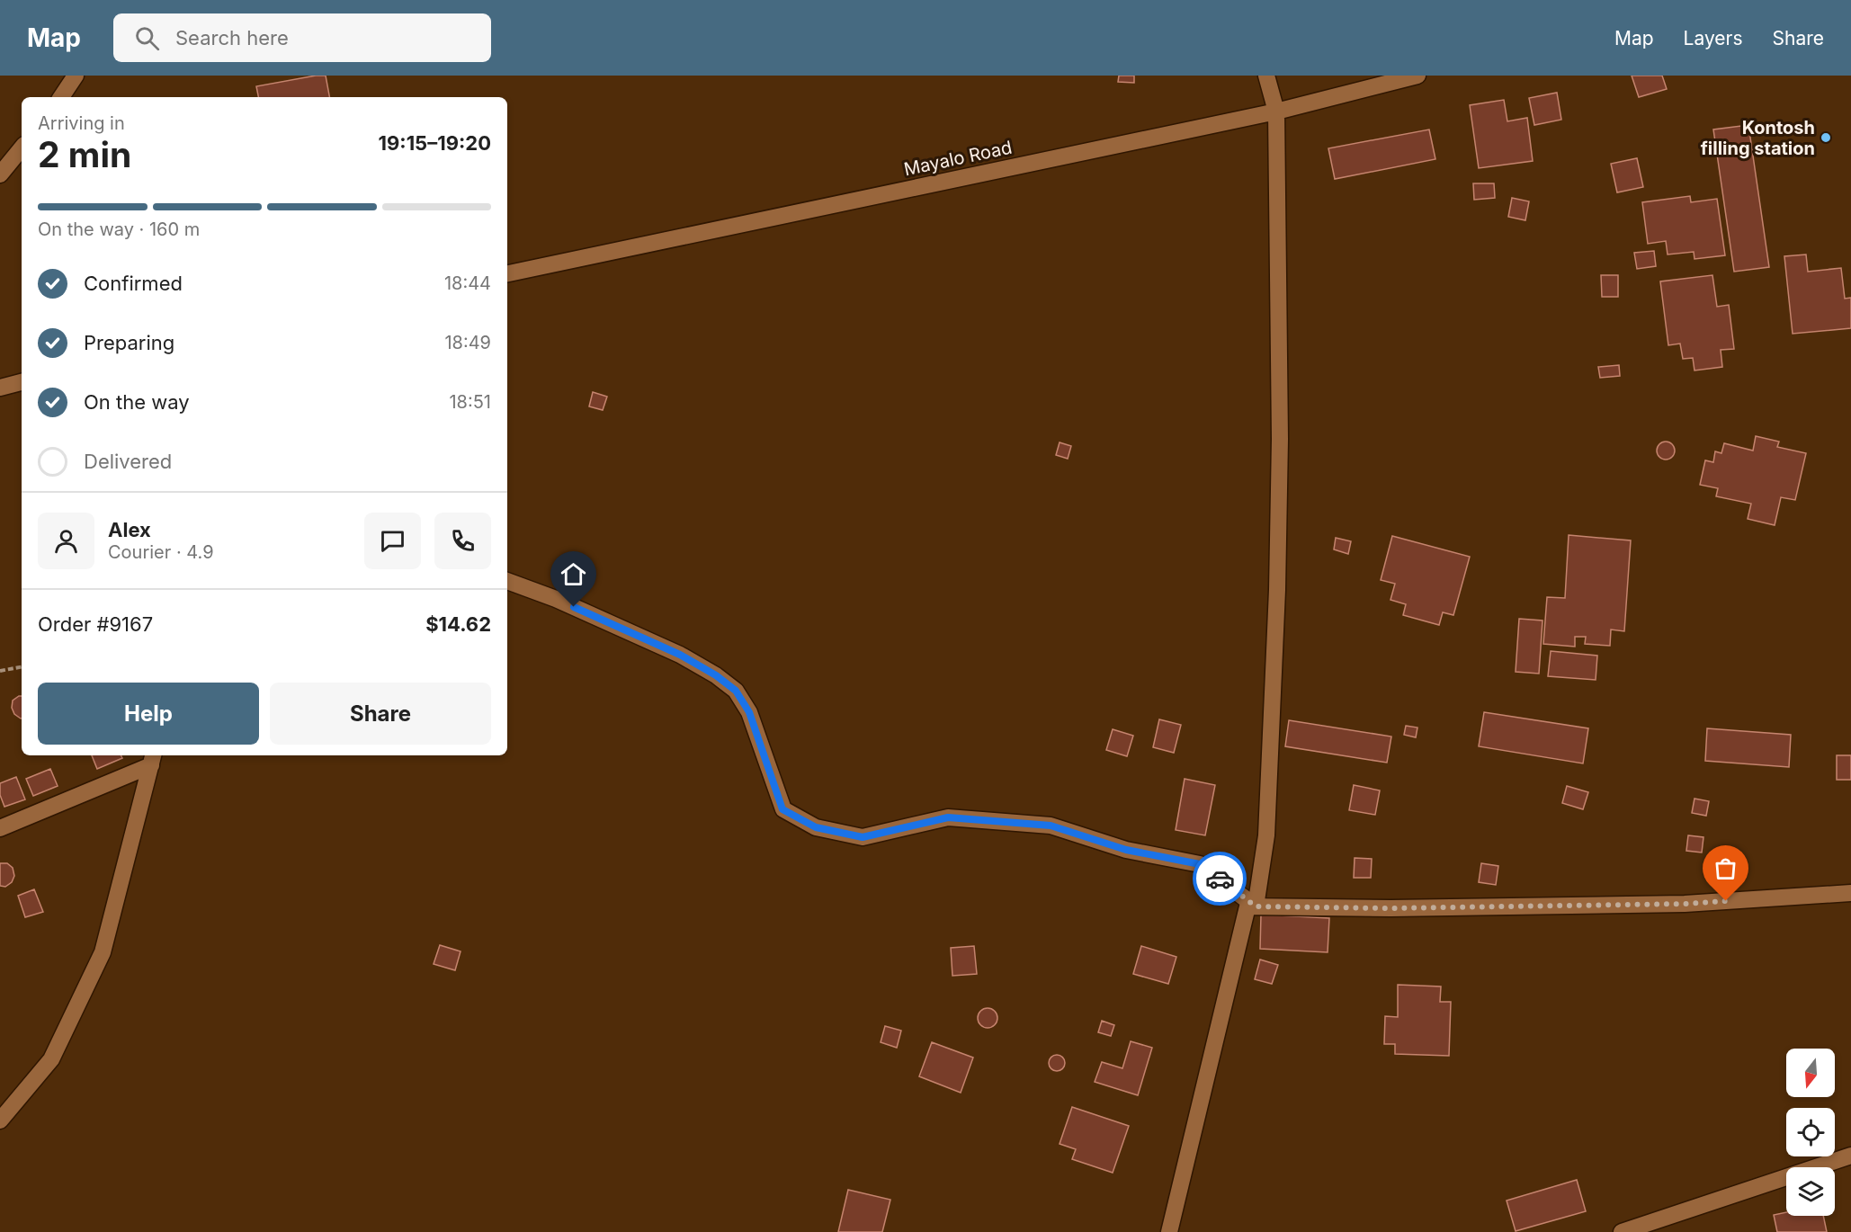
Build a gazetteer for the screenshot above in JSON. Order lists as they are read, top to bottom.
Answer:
{
  "streets": {
    "street": ["Mayalo Road"]
  },
  "places": ["Kontosh filling station"],
  "north": "bottom",
  "page": {
    "header": "Map",
    "search": "Search here",
    "nav": ["Map", "Layers", "Share"],
    "heading": ["2 min", "Arriving in", "19:15–19:20"],
    "panel": [
      "Alex",
      "Courier · 4.9",
      "Order #9167",
      "$14.62"
    ],
    "bar": "On the way · 160 m",
    "list": [
      ["Confirmed", "18:44"],
      ["Preparing", "18:49"],
      ["On the way", "18:51"],
      "Delivered"
    ],
    "buttons": ["Help", "Share"]
  }
}
